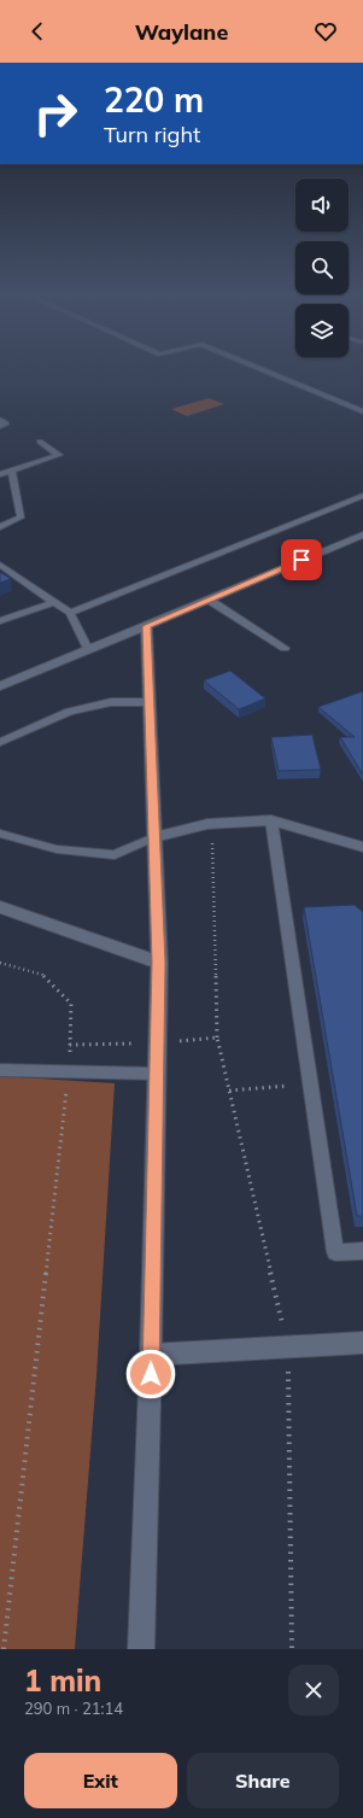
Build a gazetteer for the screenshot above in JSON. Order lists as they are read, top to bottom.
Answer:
{
  "page": {
    "header": "Waylane",
    "turn": ["220 m", "Turn right"],
    "heading": ["1 min", "290 m · 21:14"],
    "buttons": ["Exit", "Share"]
  }
}
